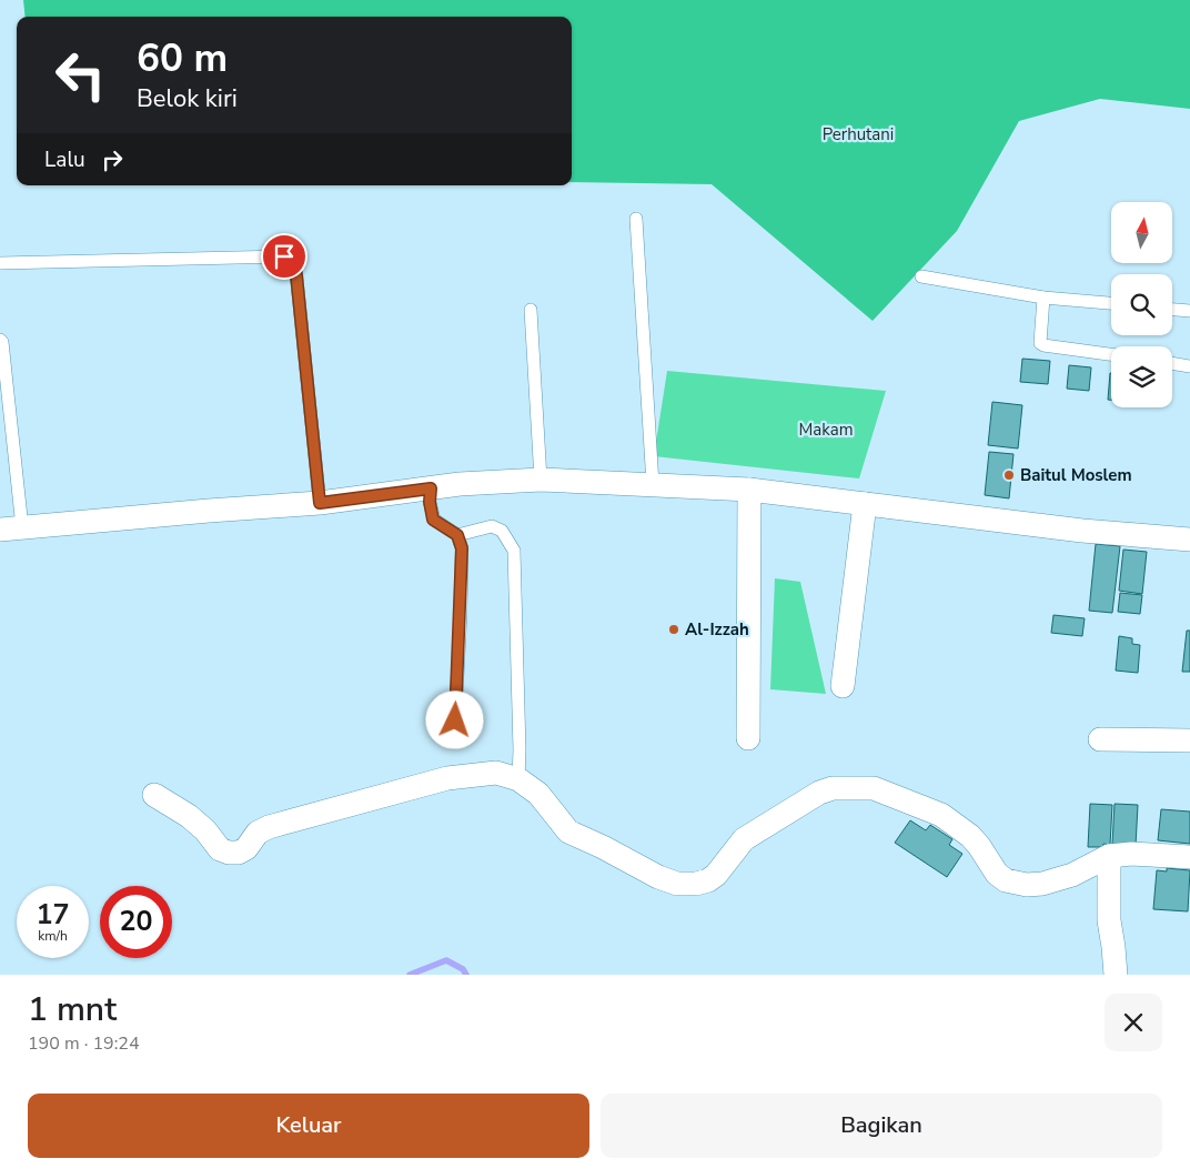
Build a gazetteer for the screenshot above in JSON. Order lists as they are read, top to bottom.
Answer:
{
  "parks": ["Perhutani", "Makam"],
  "places": ["Baitul Moslem", "Al-Izzah"],
  "north": "top",
  "page": {
    "turn": ["60 m", "Belok kiri"],
    "then": "Lalu",
    "speed": "17 km/h",
    "limit": "20",
    "heading": ["1 mnt", "190 m · 19:24"],
    "buttons": ["Keluar", "Bagikan"]
  }
}
